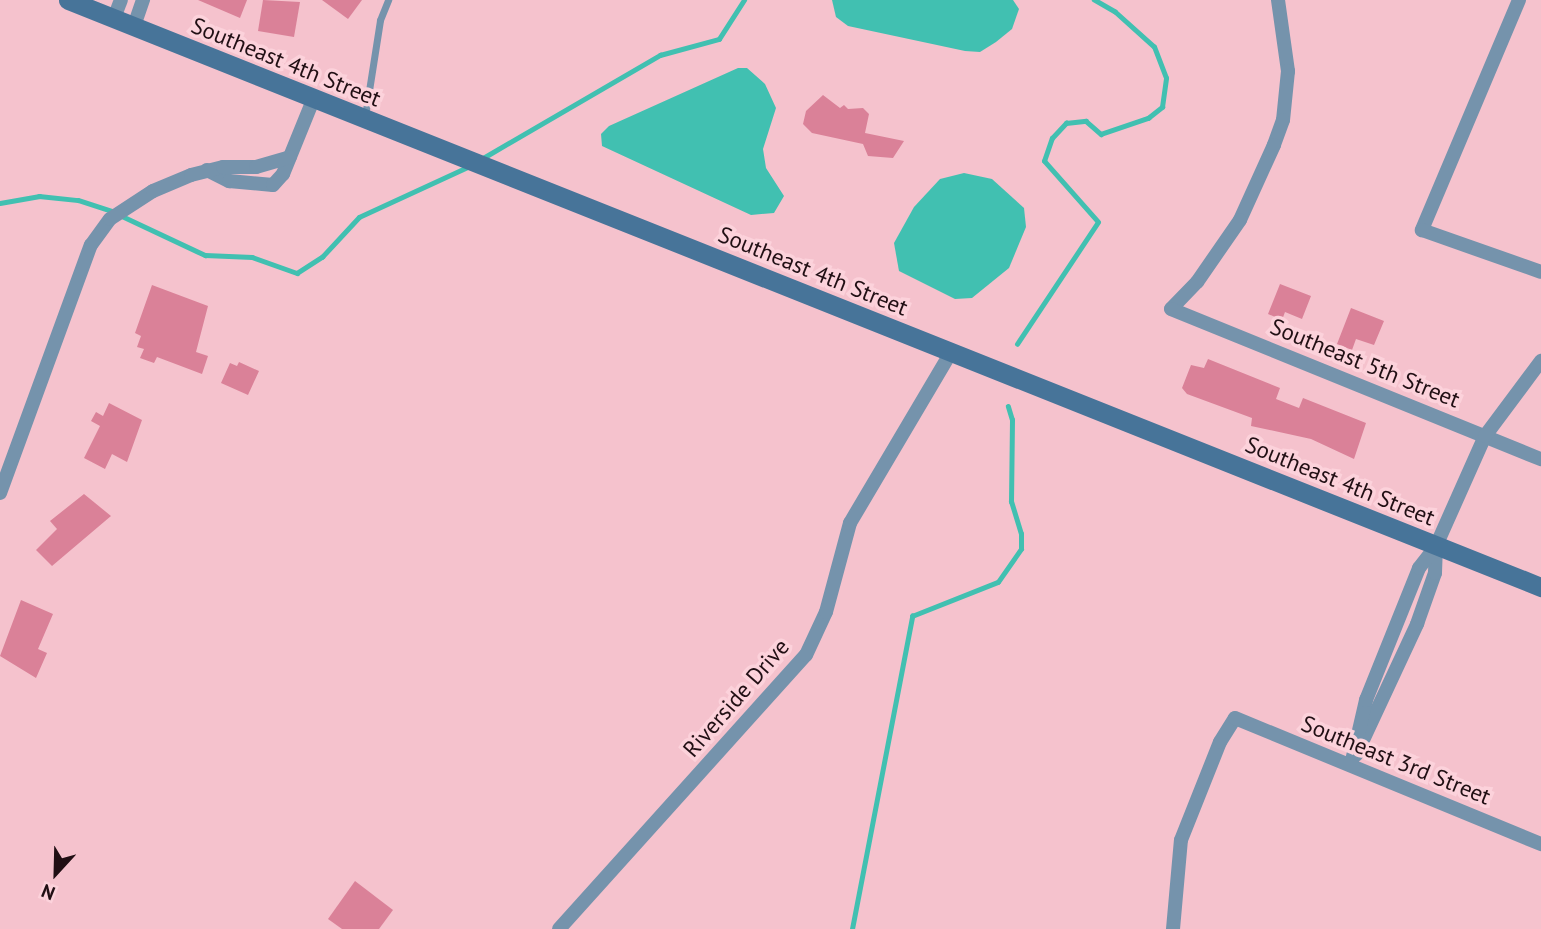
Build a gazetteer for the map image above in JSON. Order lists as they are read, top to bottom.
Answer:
{
  "streets": {
    "main road": ["Southeast 4th Street"],
    "street": ["Southeast 5th Street", "Riverside Drive", "Southeast 3rd Street"]
  },
  "crossings": [
    ["Southeast 4th Street", "Riverside Drive"]
  ],
  "north": "bottom"
}
